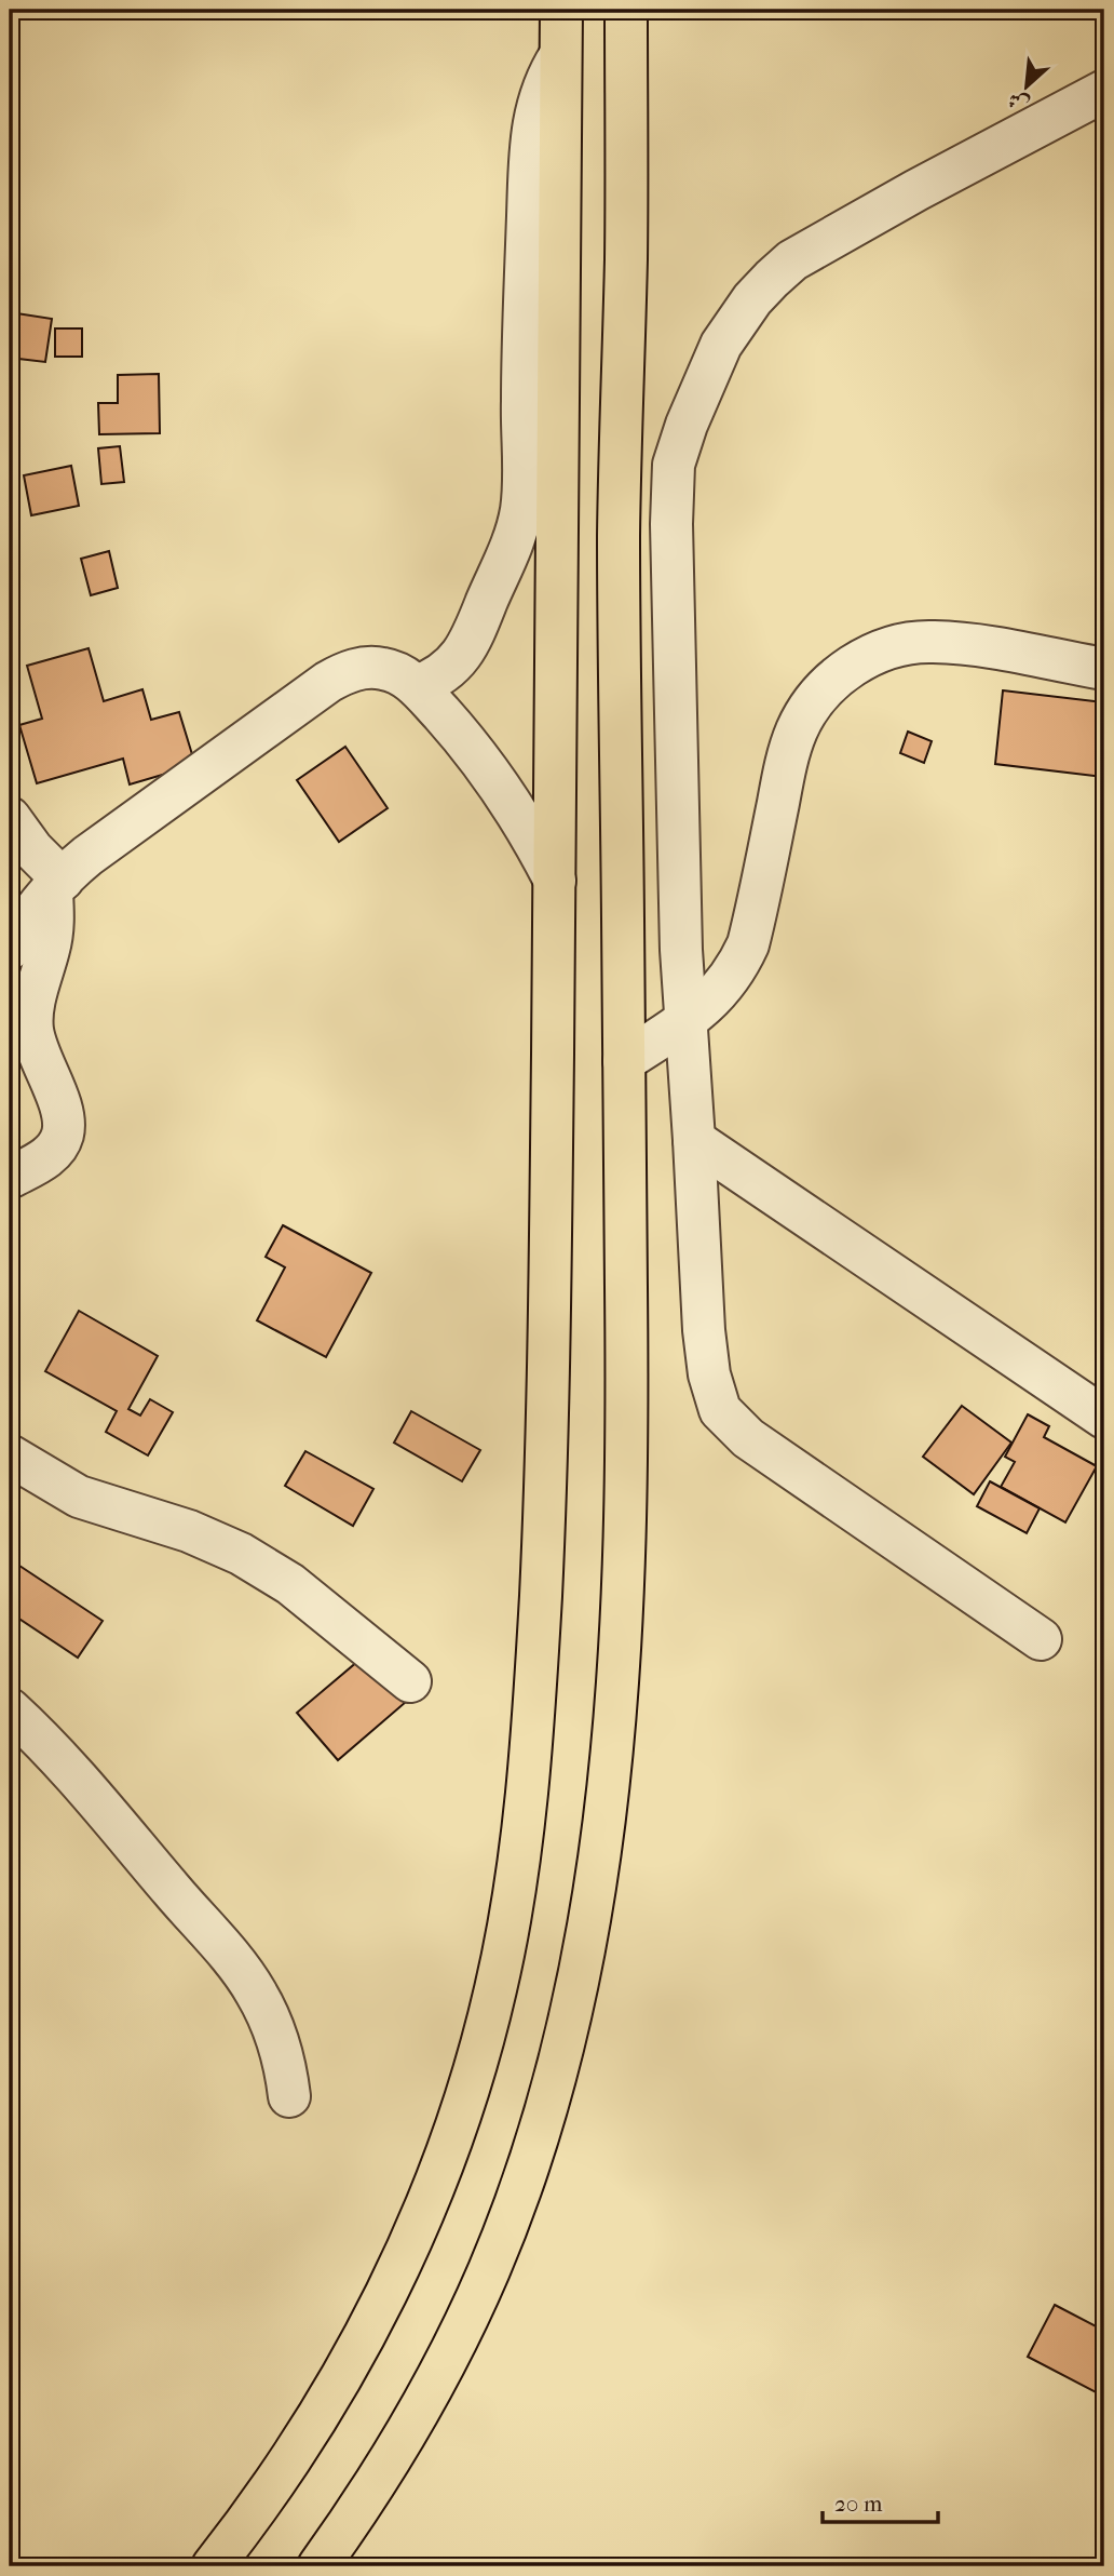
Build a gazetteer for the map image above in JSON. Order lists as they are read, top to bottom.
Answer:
{
  "scale_bar": "20 m",
  "north": "bottom left"
}
